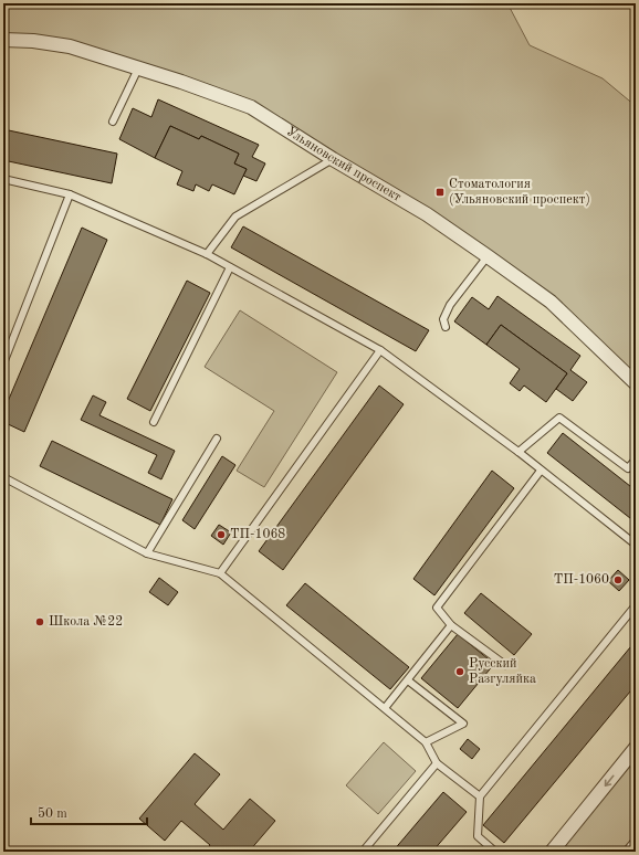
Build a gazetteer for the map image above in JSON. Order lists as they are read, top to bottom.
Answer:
{
  "streets": {
    "street": ["Ульяновский проспект"]
  },
  "places": {
    "transit": ["Стоматология (Ульяновский проспект)"],
    "other": [
      "ТП-1068",
      "ТП-1060",
      "Школа №22",
      "Русский Разгуляйка"
    ]
  },
  "scale_bar": "50 m"
}
